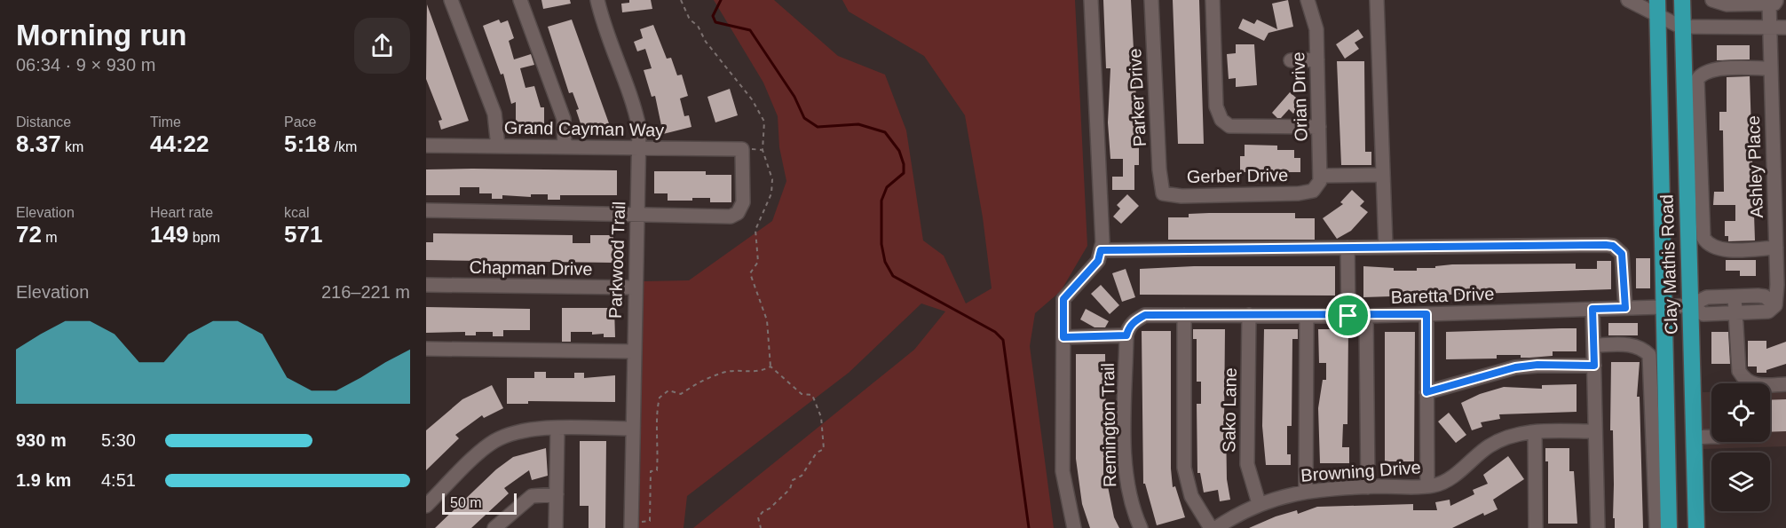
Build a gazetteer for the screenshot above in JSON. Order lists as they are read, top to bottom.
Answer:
{
  "streets": {
    "main road": ["Clay Mathis Road"],
    "street": [
      "Orian Drive",
      "Parker Drive",
      "Grand Cayman Way",
      "Ashley Place",
      "Gerber Drive",
      "Parkwood Trail",
      "Chapman Drive",
      "Baretta Drive",
      "Sako Lane",
      "Remington Trail",
      "Browning Drive"
    ]
  },
  "crossings": [
    ["Orian Drive", "Gerber Drive"],
    ["Parker Drive", "Gerber Drive"],
    ["Grand Cayman Way", "Parkwood Trail"],
    ["Ashley Place", "Baretta Drive"],
    ["Parkwood Trail", "Chapman Drive"],
    ["Clay Mathis Road", "Baretta Drive"],
    ["Baretta Drive", "Sako Lane"],
    ["Baretta Drive", "Remington Trail"],
    ["Sako Lane", "Browning Drive"]
  ],
  "scale_bar": "50 m",
  "page": {
    "heading": ["Morning run", "06:34 · 9 × 930 m"],
    "stats": [
      ["Distance", "8.37 km"],
      ["Time", "44:22"],
      ["Pace", "5:18 /km"],
      ["Elevation", "72 m"],
      ["Heart rate", "149 bpm"],
      ["kcal", "571"]
    ],
    "chart": ["Elevation", "216–221 m"],
    "list": [
      {
        "name": "930 m",
        "note": "5:30"
      },
      {
        "name": "1.9 km",
        "note": "4:51"
      }
    ],
    "scale": "50 m"
  }
}
